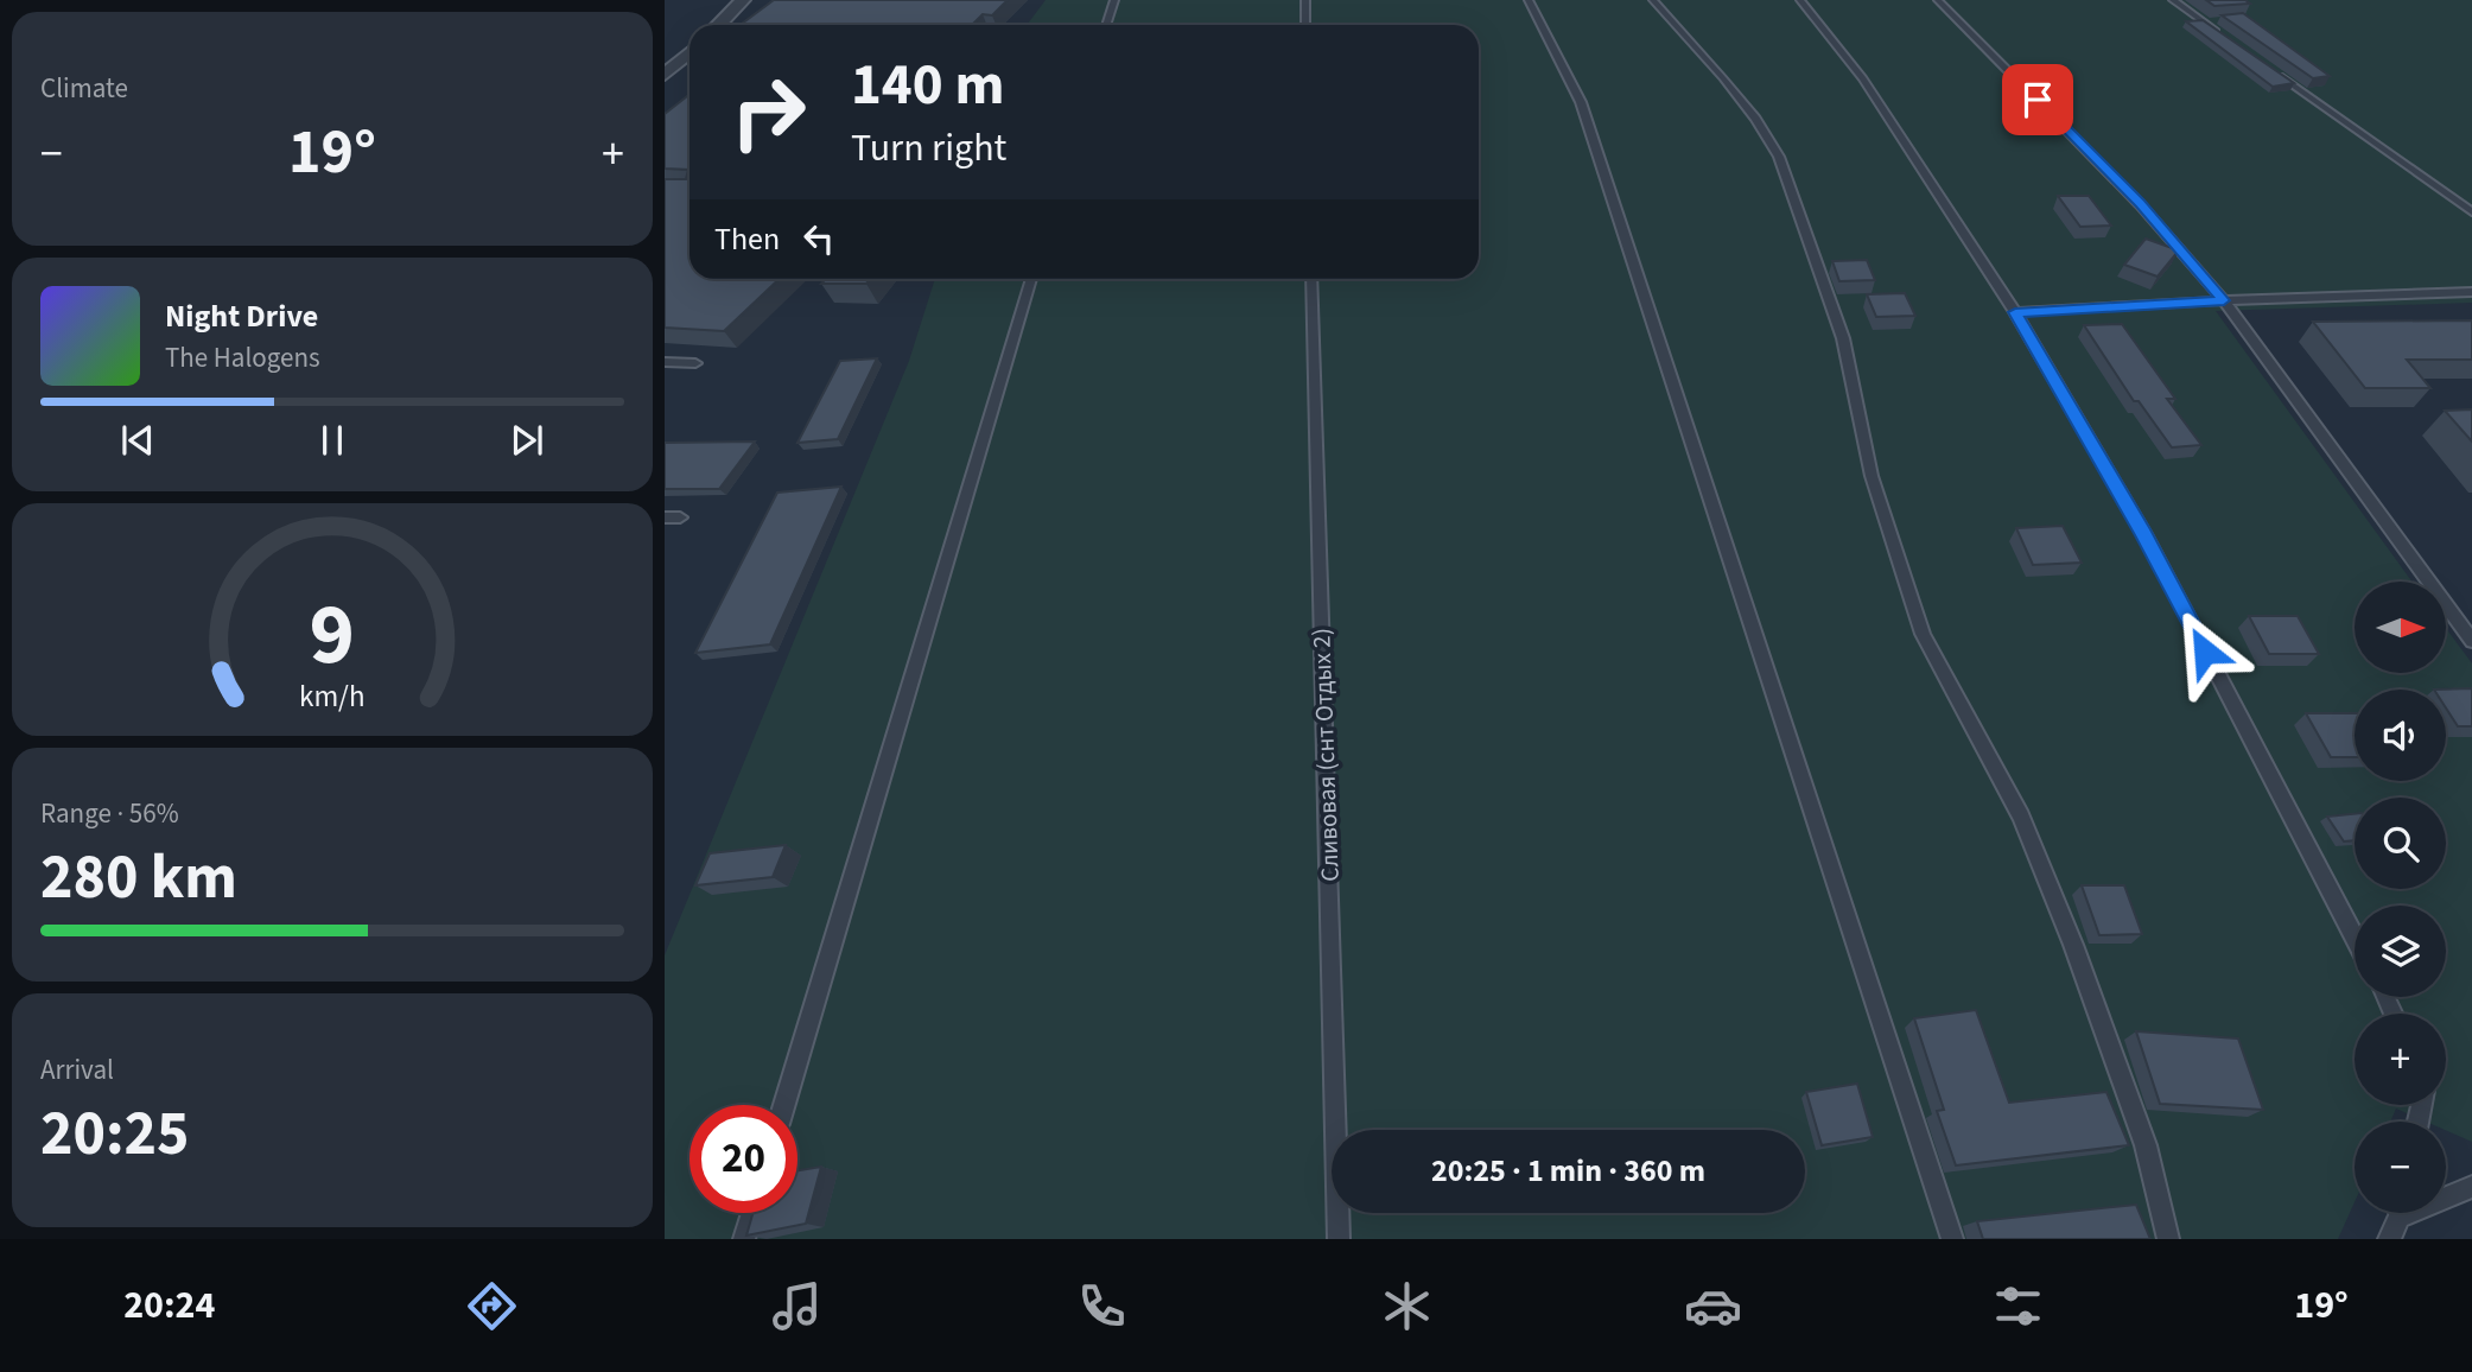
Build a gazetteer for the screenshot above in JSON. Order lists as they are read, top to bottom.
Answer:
{
  "streets": {
    "lane": ["Сливовая (снт Отдых 2)"]
  },
  "north": "right",
  "page": {
    "tile": [
      "Climate",
      ["Range · 56%", "280 km"],
      ["Arrival", "20:25"]
    ],
    "turn": ["140 m", "Turn right"],
    "heat": ["−", "19°", "+"],
    "then": "Then",
    "song": ["Night Drive", "The Halogens"],
    "map_buttons": ["+", "−"],
    "limit": "20",
    "trip": "20:25 · 1 min · 360 m",
    "tabs": ["20:24", "19°"],
    "gauge": ["9", "km/h"]
  }
}
